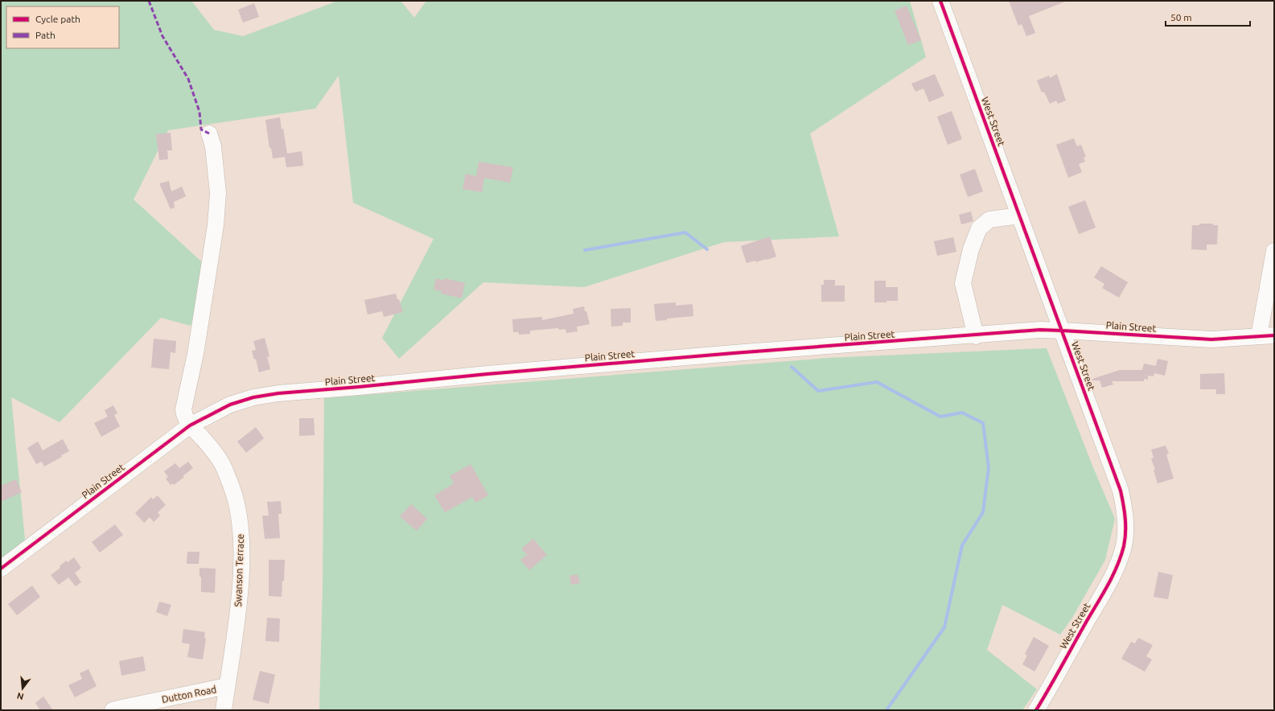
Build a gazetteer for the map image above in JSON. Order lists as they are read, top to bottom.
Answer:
{
  "streets": {
    "street": [
      "West Street",
      "Plain Street",
      "Swanson Terrace",
      "Dutton Road"
    ]
  },
  "crossings": [
    ["West Street", "Plain Street"],
    ["Plain Street", "Swanson Terrace"],
    ["Swanson Terrace", "Dutton Road"]
  ],
  "legend": ["Cycle path", "Path"],
  "scale_bar": "50 m",
  "north": "bottom"
}
